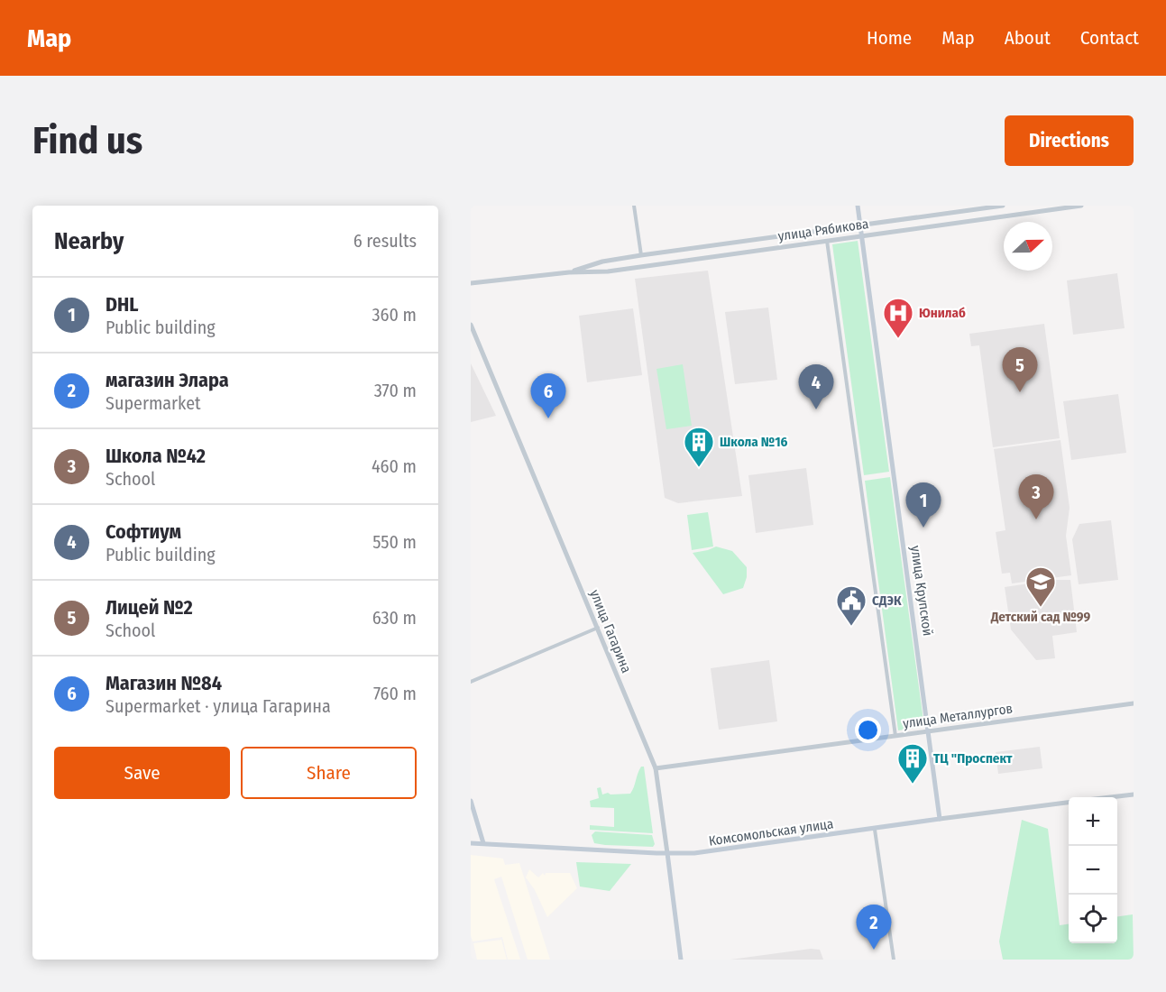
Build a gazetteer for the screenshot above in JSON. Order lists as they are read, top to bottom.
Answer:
{
  "streets": {
    "main road": ["улица Крупской", "улица Гагарина", "Комсомольская улица"],
    "street": ["улица Рябикова", "улица Металлургов"]
  },
  "crossings": [
    ["улица Рябикова", "улица Крупской"],
    ["улица Крупской", "улица Металлургов"],
    ["улица Крупской", "Комсомольская улица"],
    ["улица Гагарина", "улица Металлургов"],
    ["улица Гагарина", "Комсомольская улица"]
  ],
  "places": {
    "hospital": ["Юнилаб"],
    "building": ["Школа №16", "ТЦ \"Проспект"],
    "school or university": ["Детский сад №99"],
    "public building": ["СДЭК"]
  },
  "north": "right",
  "page": {
    "header": "Map",
    "nav": [
      "Home",
      "Map",
      "About",
      "Contact"
    ],
    "buttons": [
      "Directions",
      ["Save", "Share"]
    ],
    "title": "Find us",
    "heading": ["Nearby", "6 results"],
    "list": [
      {
        "mark": "1",
        "name": "DHL",
        "note": "Public building",
        "value": "360 m"
      },
      {
        "mark": "2",
        "name": "магазин Элара",
        "note": "Supermarket",
        "value": "370 m"
      },
      {
        "mark": "3",
        "name": "Школа №42",
        "note": "School",
        "value": "460 m"
      },
      {
        "mark": "4",
        "name": "Софтиум",
        "note": "Public building",
        "value": "550 m"
      },
      {
        "mark": "5",
        "name": "Лицей №2",
        "note": "School",
        "value": "630 m"
      },
      {
        "mark": "6",
        "name": "Магазин №84",
        "note": "Supermarket · улица Гагарина",
        "value": "760 m"
      }
    ],
    "pins": [
      "5",
      "4",
      "6",
      "3",
      "1",
      "2"
    ],
    "map_buttons": ["+", "−"]
  }
}
